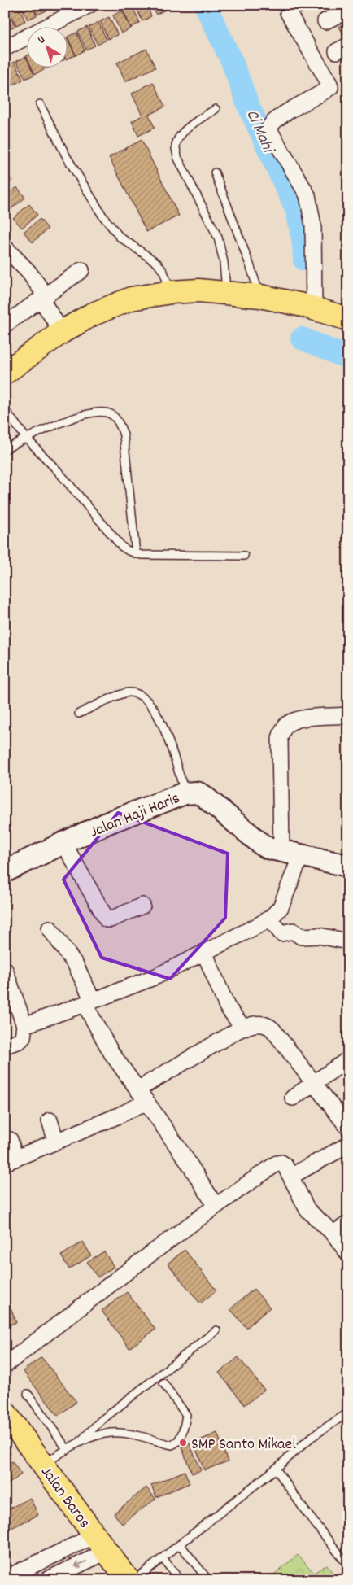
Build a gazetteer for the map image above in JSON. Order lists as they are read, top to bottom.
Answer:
{
  "streets": {
    "main road": ["Jalan Baros"],
    "street": ["Jalan Haji Haris"]
  },
  "water": ["Ci Mahi"],
  "places": ["SMP Santo Mikael"],
  "north": "top left"
}
